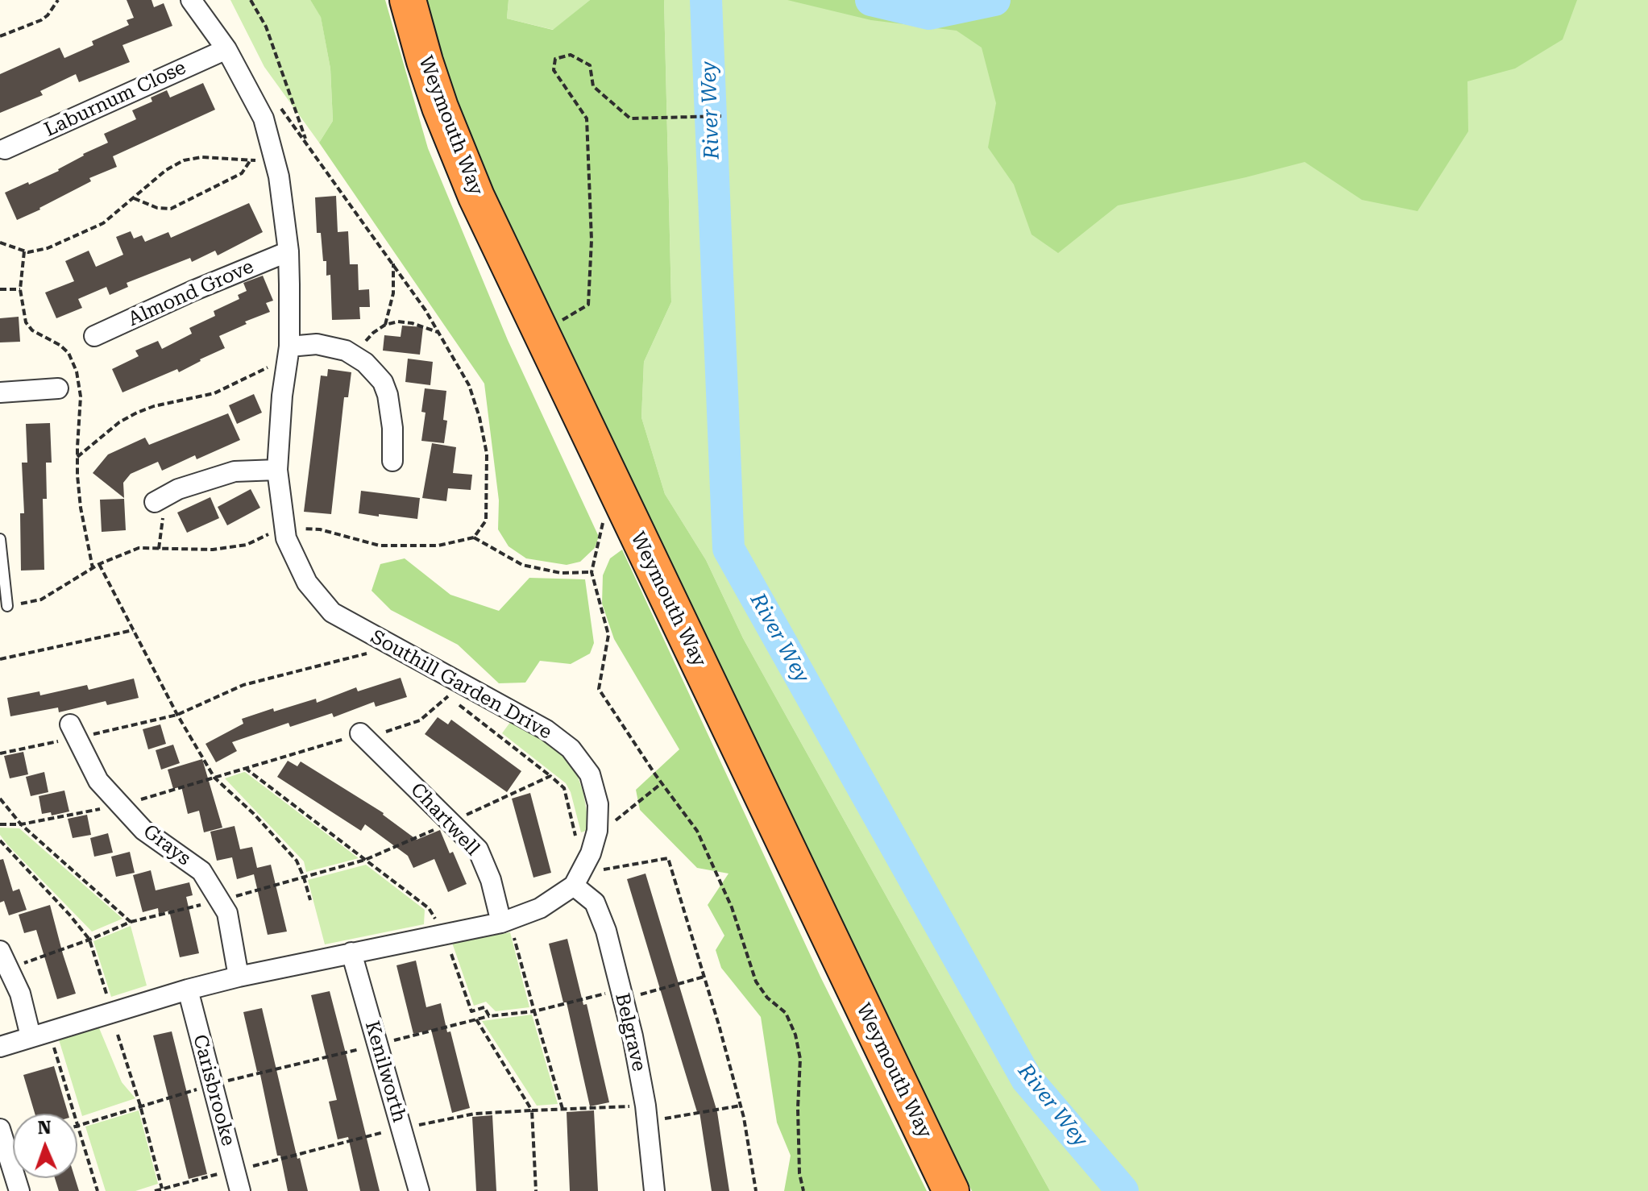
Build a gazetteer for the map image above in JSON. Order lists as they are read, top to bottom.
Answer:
{
  "streets": {
    "highway": ["Weymouth Way"],
    "street": [
      "Laburnum Close",
      "Almond Grove",
      "Southill Garden Drive",
      "Chartwell",
      "Grays",
      "Belgrave",
      "Kenilworth",
      "Carisbrooke"
    ]
  },
  "crossings": [
    ["Laburnum Close", "Southill Garden Drive"],
    ["Almond Grove", "Southill Garden Drive"],
    ["Southill Garden Drive", "Chartwell"],
    ["Southill Garden Drive", "Grays"],
    ["Southill Garden Drive", "Belgrave"],
    ["Southill Garden Drive", "Kenilworth"],
    ["Southill Garden Drive", "Carisbrooke"]
  ],
  "water": ["River Wey"],
  "north": "top"
}
